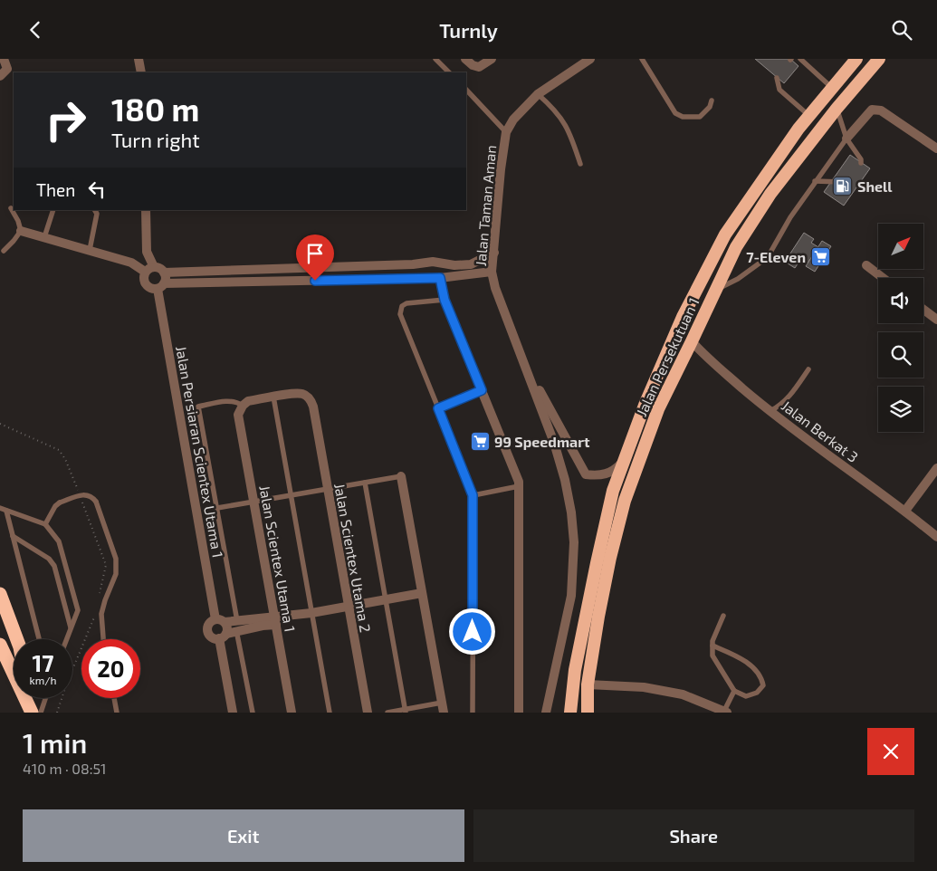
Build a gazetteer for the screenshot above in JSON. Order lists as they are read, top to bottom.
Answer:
{
  "streets": {
    "highway": ["Jalan Persekutuan 1"],
    "street": [
      "Jalan Taman Aman",
      "Jalan Berkat 3",
      "Jalan Persiaran Scientex Utama 1",
      "Jalan Scientex Utama 2",
      "Jalan Scientex Utama 1"
    ]
  },
  "crossings": [
    ["Jalan Taman Aman", "Jalan Persekutuan 1"],
    ["Jalan Persekutuan 1", "Jalan Berkat 3"]
  ],
  "places": {
    "fuel station": ["Shell"],
    "supermarket": ["7-Eleven", "99 Speedmart"]
  },
  "north": "top right",
  "page": {
    "header": "Turnly",
    "turn": ["180 m", "Turn right"],
    "then": "Then",
    "speed": "17 km/h",
    "limit": "20",
    "heading": ["1 min", "410 m · 08:51"],
    "buttons": ["Exit", "Share"]
  }
}
